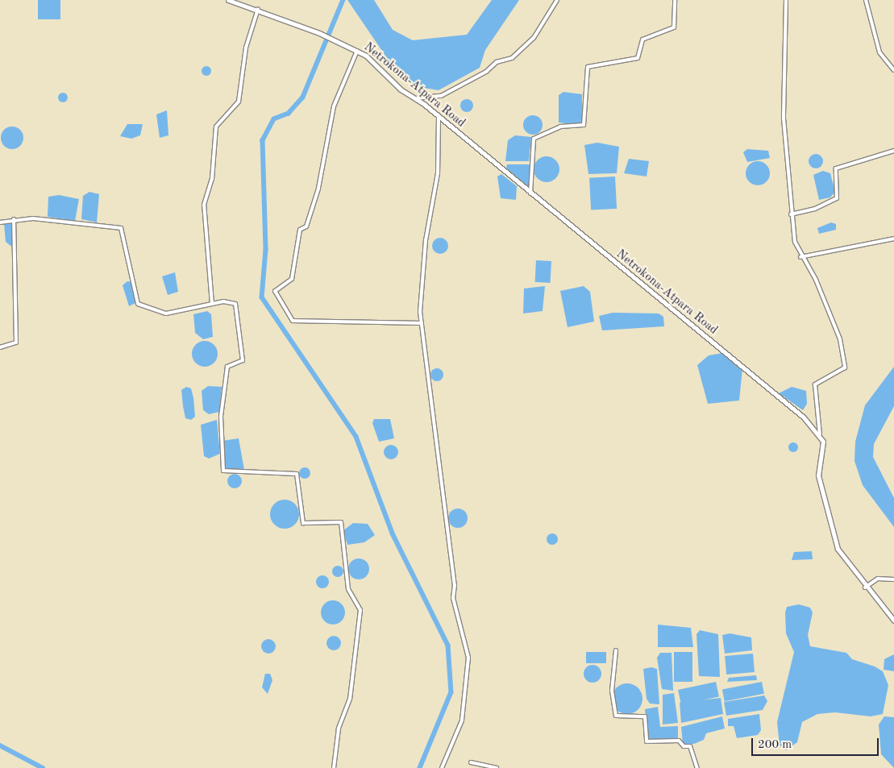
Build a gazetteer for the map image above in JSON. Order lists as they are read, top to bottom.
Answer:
{
  "streets": {
    "street": ["Netrokona-Atpara Road"]
  },
  "scale_bar": "200 m"
}
